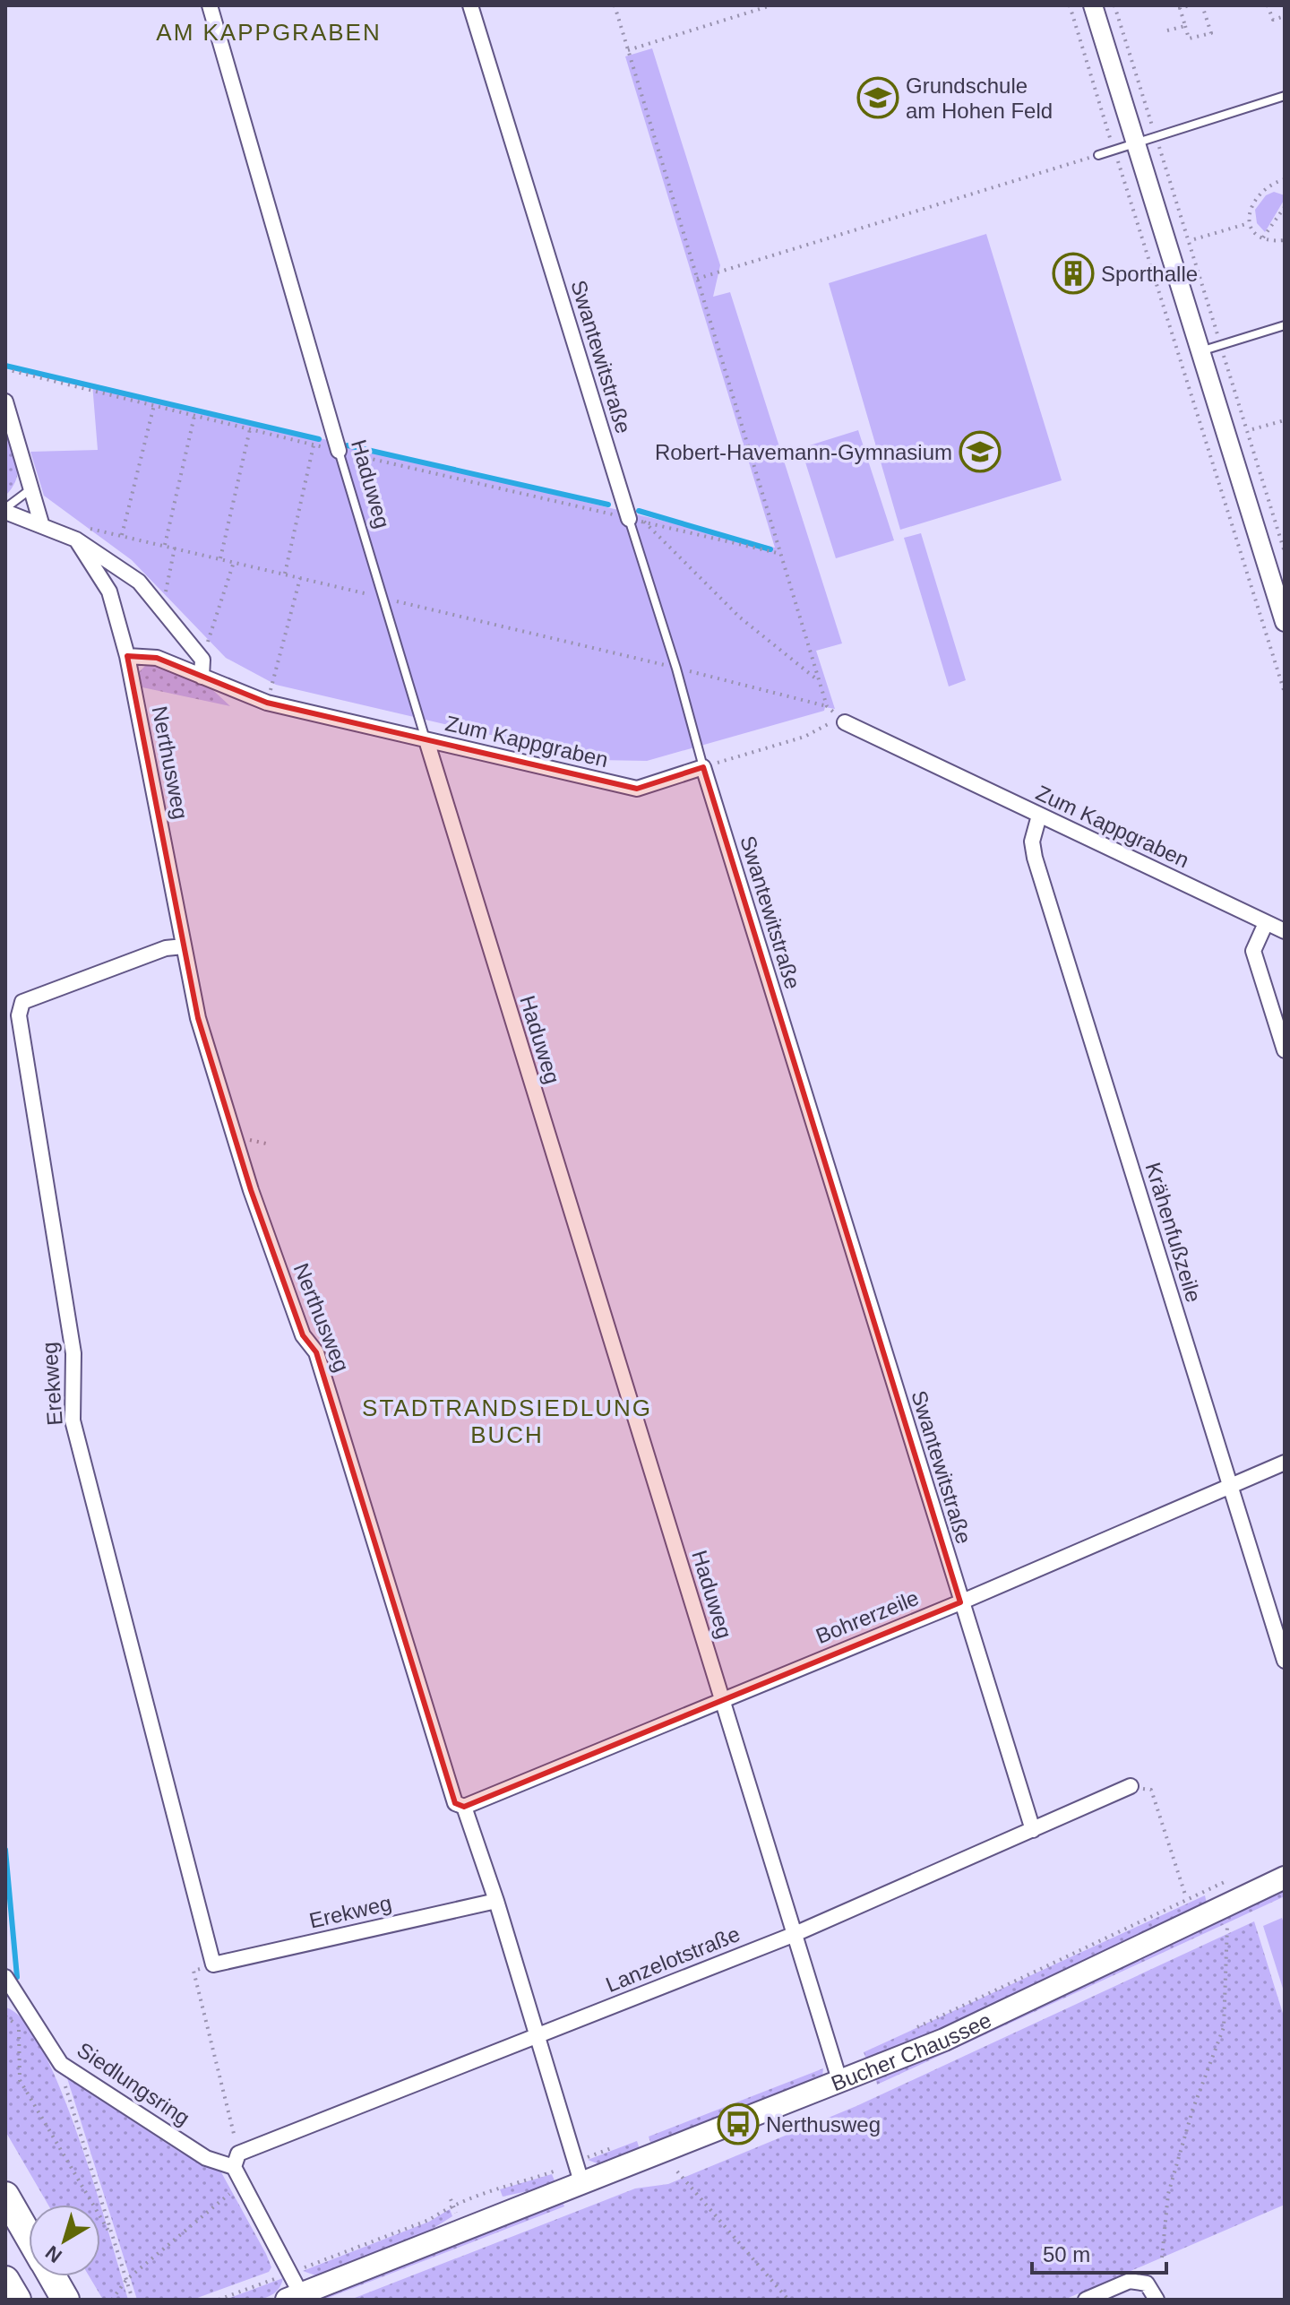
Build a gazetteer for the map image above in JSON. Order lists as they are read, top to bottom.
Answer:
{
  "streets": {
    "main road": ["Bucher Chaussee"],
    "street": [
      "Swantewitstraße",
      "Haduweg",
      "Zum Kappgraben",
      "Nerthusweg",
      "Krähenfußzeile",
      "Erekweg",
      "Bohrerzeile",
      "Lanzelotstraße",
      "Siedlungsring"
    ]
  },
  "crossings": [
    ["Swantewitstraße", "Zum Kappgraben"],
    ["Swantewitstraße", "Bohrerzeile"],
    ["Swantewitstraße", "Lanzelotstraße"],
    ["Haduweg", "Zum Kappgraben"],
    ["Haduweg", "Bohrerzeile"],
    ["Haduweg", "Lanzelotstraße"],
    ["Haduweg", "Bucher Chaussee"],
    ["Zum Kappgraben", "Nerthusweg"],
    ["Zum Kappgraben", "Krähenfußzeile"],
    ["Nerthusweg", "Erekweg"],
    ["Nerthusweg", "Bohrerzeile"],
    ["Nerthusweg", "Lanzelotstraße"],
    ["Nerthusweg", "Bucher Chaussee"],
    ["Krähenfußzeile", "Bohrerzeile"],
    ["Lanzelotstraße", "Siedlungsring"]
  ],
  "districts": ["AM KAPPGRABEN", "STADTRANDSIEDLUNG BUCH"],
  "places": {
    "school or university": ["Grundschule am Hohen Feld", "Robert-Havemann-Gymnasium"],
    "building": ["Sporthalle"],
    "bus stop": ["Nerthusweg"]
  },
  "scale_bar": "50 m",
  "north": "bottom left"
}
